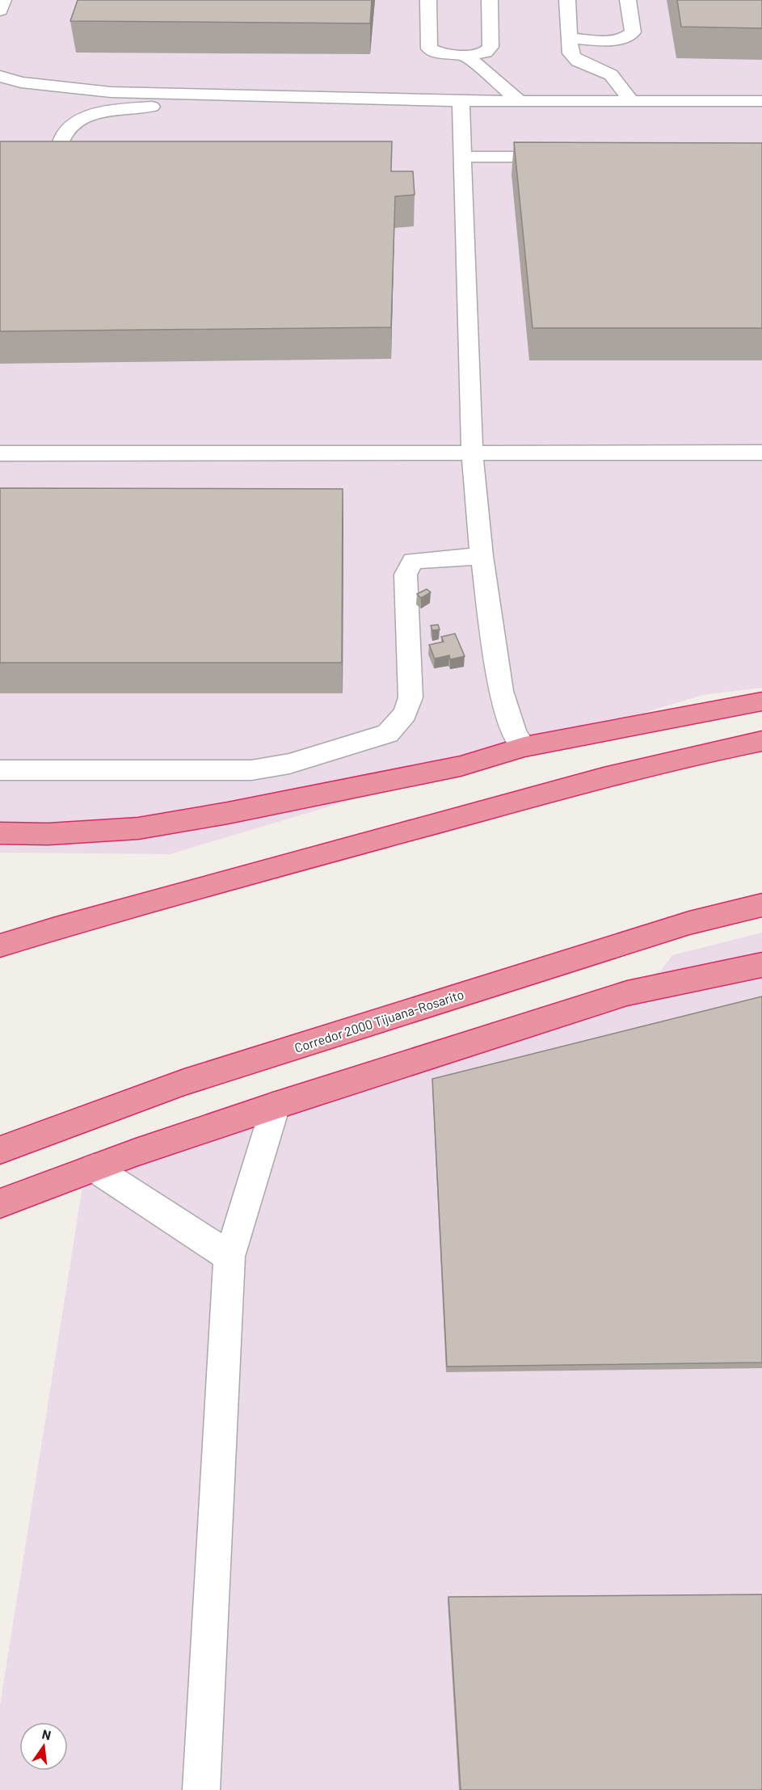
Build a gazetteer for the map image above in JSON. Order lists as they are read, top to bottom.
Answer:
{
  "streets": {
    "highway": ["Corredor 2000 Tijuana-Rosarito"]
  },
  "north": "top"
}
